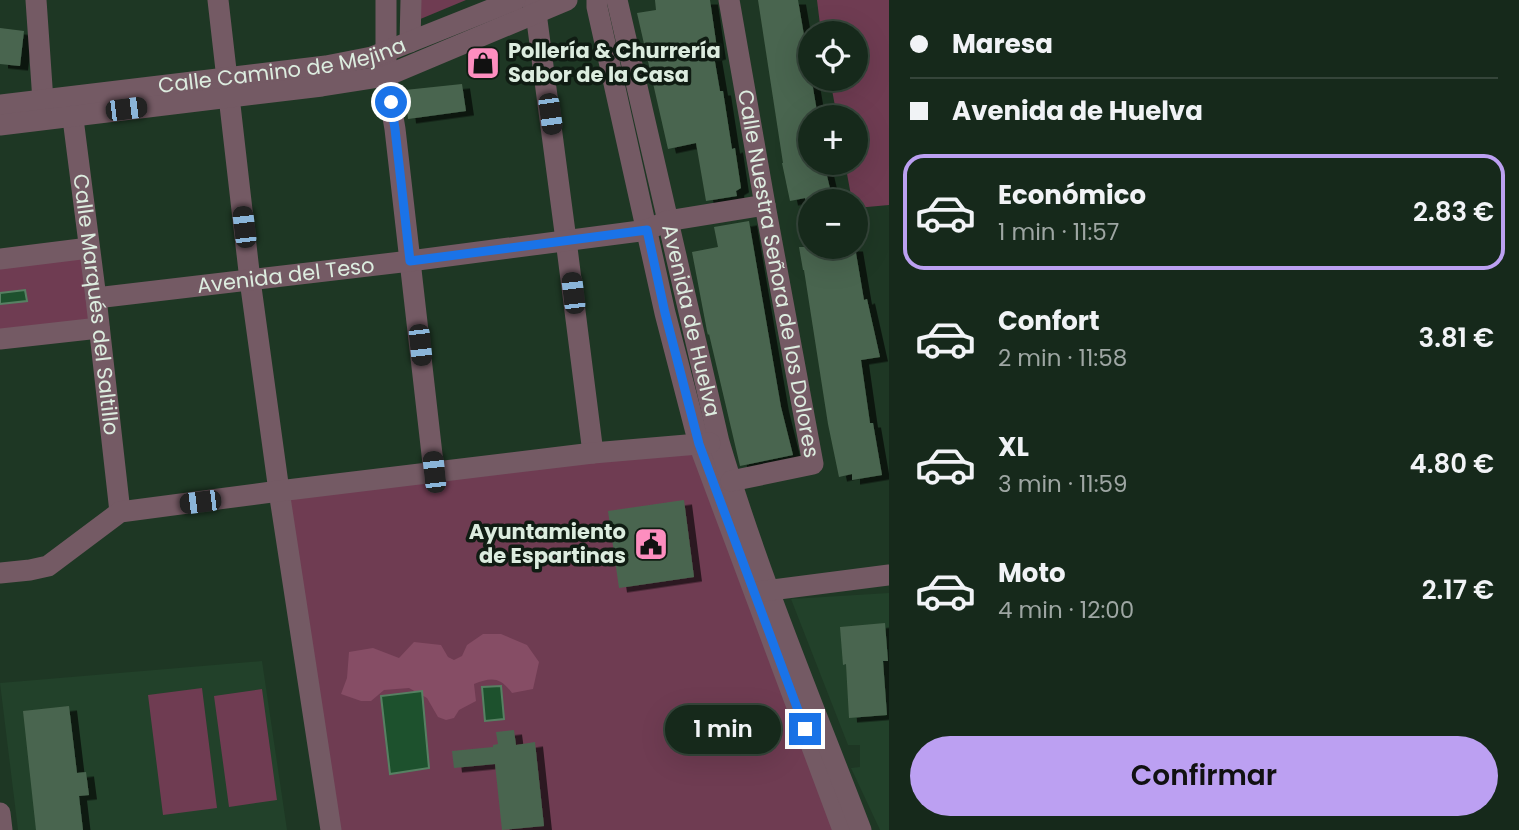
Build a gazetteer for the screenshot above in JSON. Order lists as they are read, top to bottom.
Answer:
{
  "streets": {
    "street": [
      "Calle Camino de Mejina",
      "Calle Nuestra Señora de los Dolores",
      "Avenida del Teso",
      "Calle Marqués del Saltillo",
      "Avenida de Huelva"
    ]
  },
  "crossings": [
    ["Calle Camino de Mejina", "Calle Marqués del Saltillo"],
    ["Calle Nuestra Señora de los Dolores", "Avenida del Teso"],
    ["Calle Nuestra Señora de los Dolores", "Avenida de Huelva"],
    ["Avenida del Teso", "Calle Marqués del Saltillo"],
    ["Avenida del Teso", "Avenida de Huelva"]
  ],
  "places": {
    "shop": ["Pollería & Churrería Sabor de la Casa"],
    "public building": ["Ayuntamiento de Espartinas"]
  },
  "page": {
    "banner": ["Maresa", "Avenida de Huelva"],
    "map_buttons": ["+", "−"],
    "list": [
      {
        "name": "Económico",
        "note": "1 min · 11:57",
        "value": "2.83 €"
      },
      {
        "name": "Confort",
        "note": "2 min · 11:58",
        "value": "3.81 €"
      },
      {
        "name": "XL",
        "note": "3 min · 11:59",
        "value": "4.80 €"
      },
      {
        "name": "Moto",
        "note": "4 min · 12:00",
        "value": "2.17 €"
      }
    ],
    "bubble": "1 min",
    "buttons": "Confirmar"
  }
}
